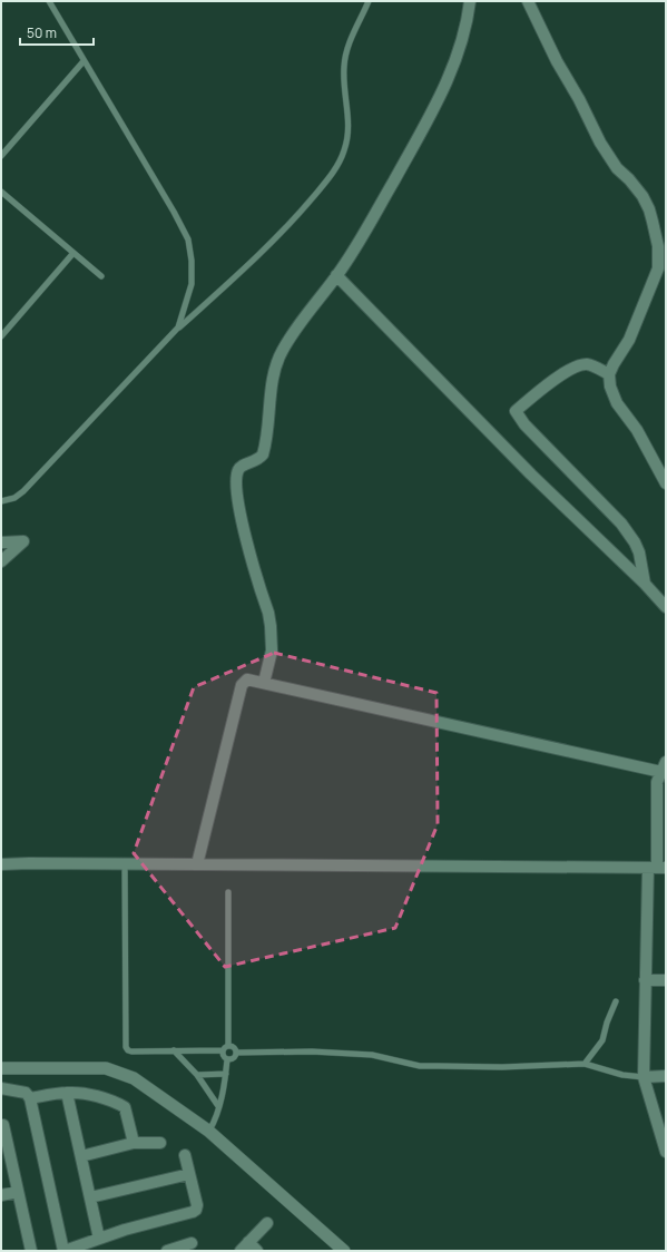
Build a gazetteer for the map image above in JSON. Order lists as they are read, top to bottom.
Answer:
{
  "scale_bar": "50 m"
}
